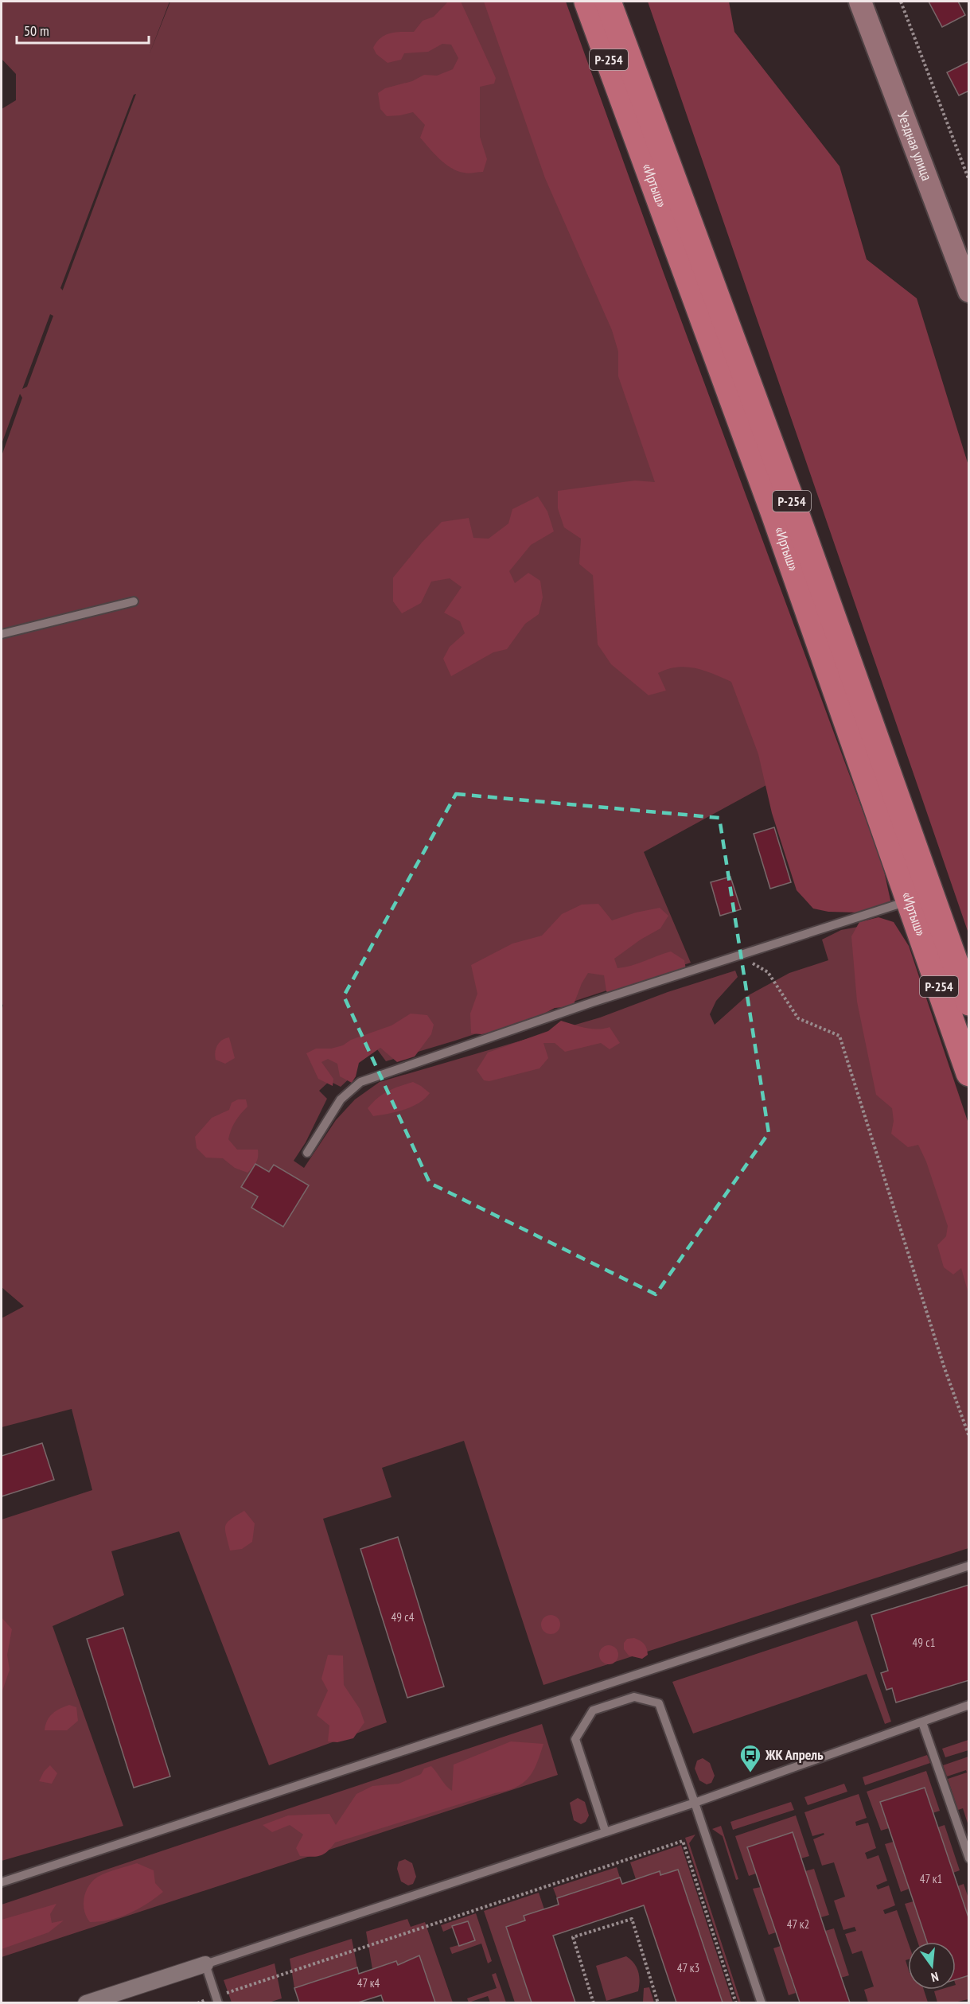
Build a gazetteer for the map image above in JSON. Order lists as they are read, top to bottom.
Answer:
{
  "streets": {
    "highway": ["Р-254", "«Иртыш»"],
    "street": ["Уездная улица"]
  },
  "places": {
    "bus stop": ["ЖК Апрель"]
  },
  "house_numbers": [
    "49 с4",
    "49 с1",
    "47 к1",
    "47 к2",
    "47 к3",
    "47 к4"
  ],
  "scale_bar": "50 m",
  "north": "bottom"
}
